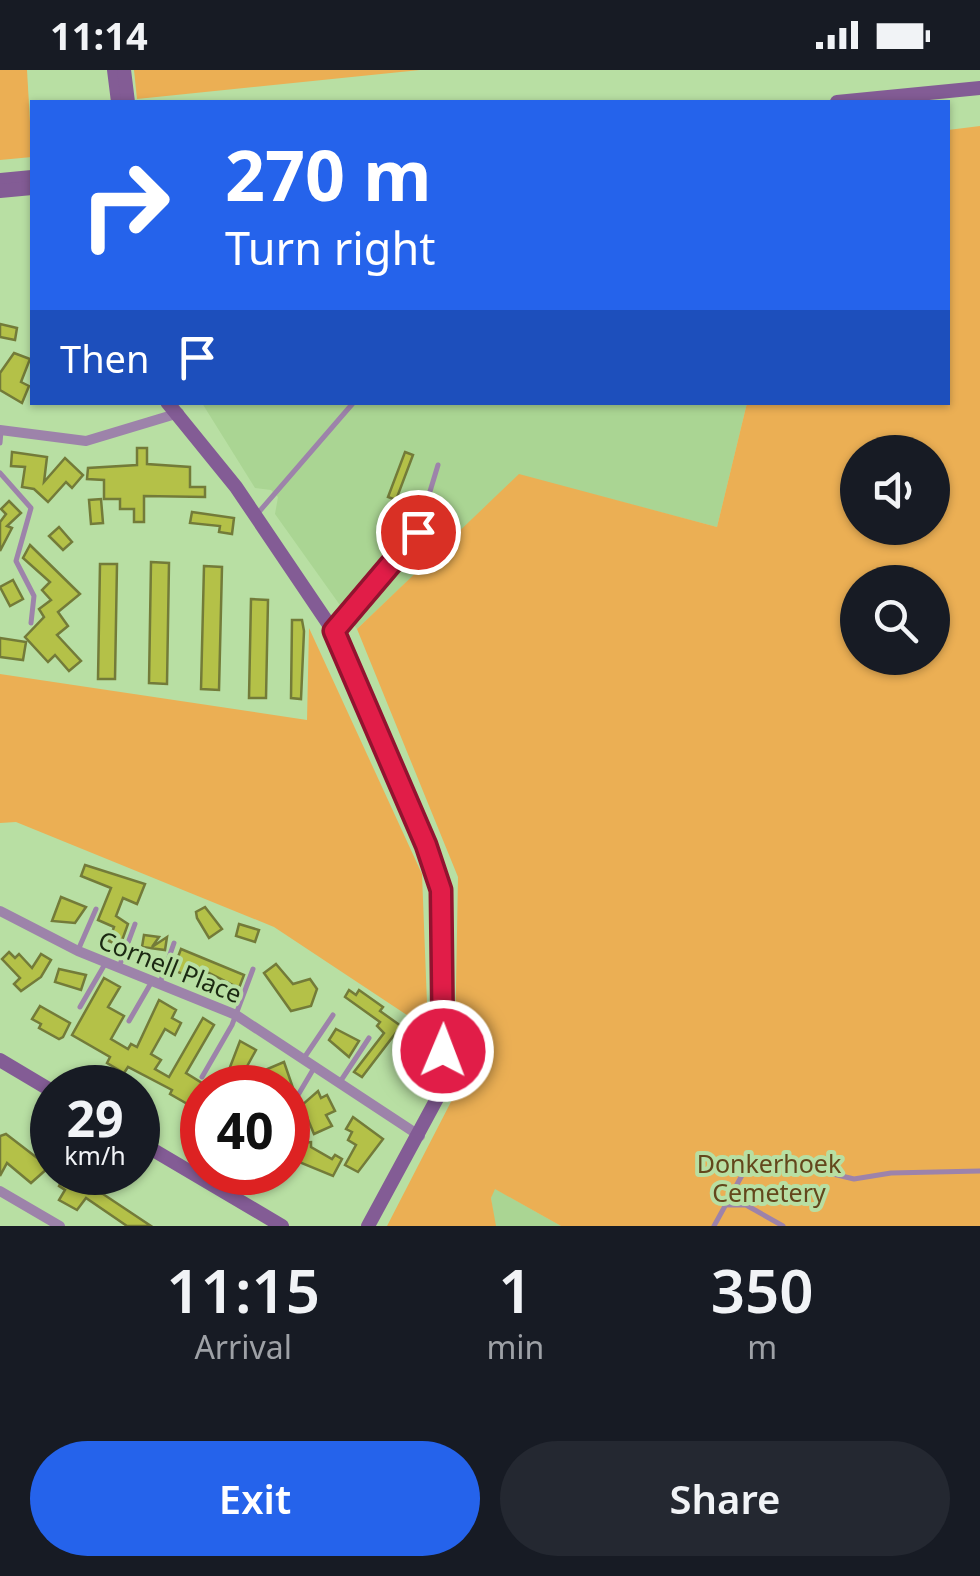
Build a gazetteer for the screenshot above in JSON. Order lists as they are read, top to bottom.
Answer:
{
  "streets": {
    "street": ["Cornell Place"]
  },
  "parks": ["Donkerhoek Cemetery"],
  "page": {
    "status": "11:14",
    "turn": ["270 m", "Turn right"],
    "then": "Then",
    "speed": "29 km/h",
    "limit": "40",
    "eta": [
      "11:15",
      "Arrival",
      "1",
      "min",
      "350",
      "m"
    ],
    "buttons": ["Exit", "Share"]
  }
}
